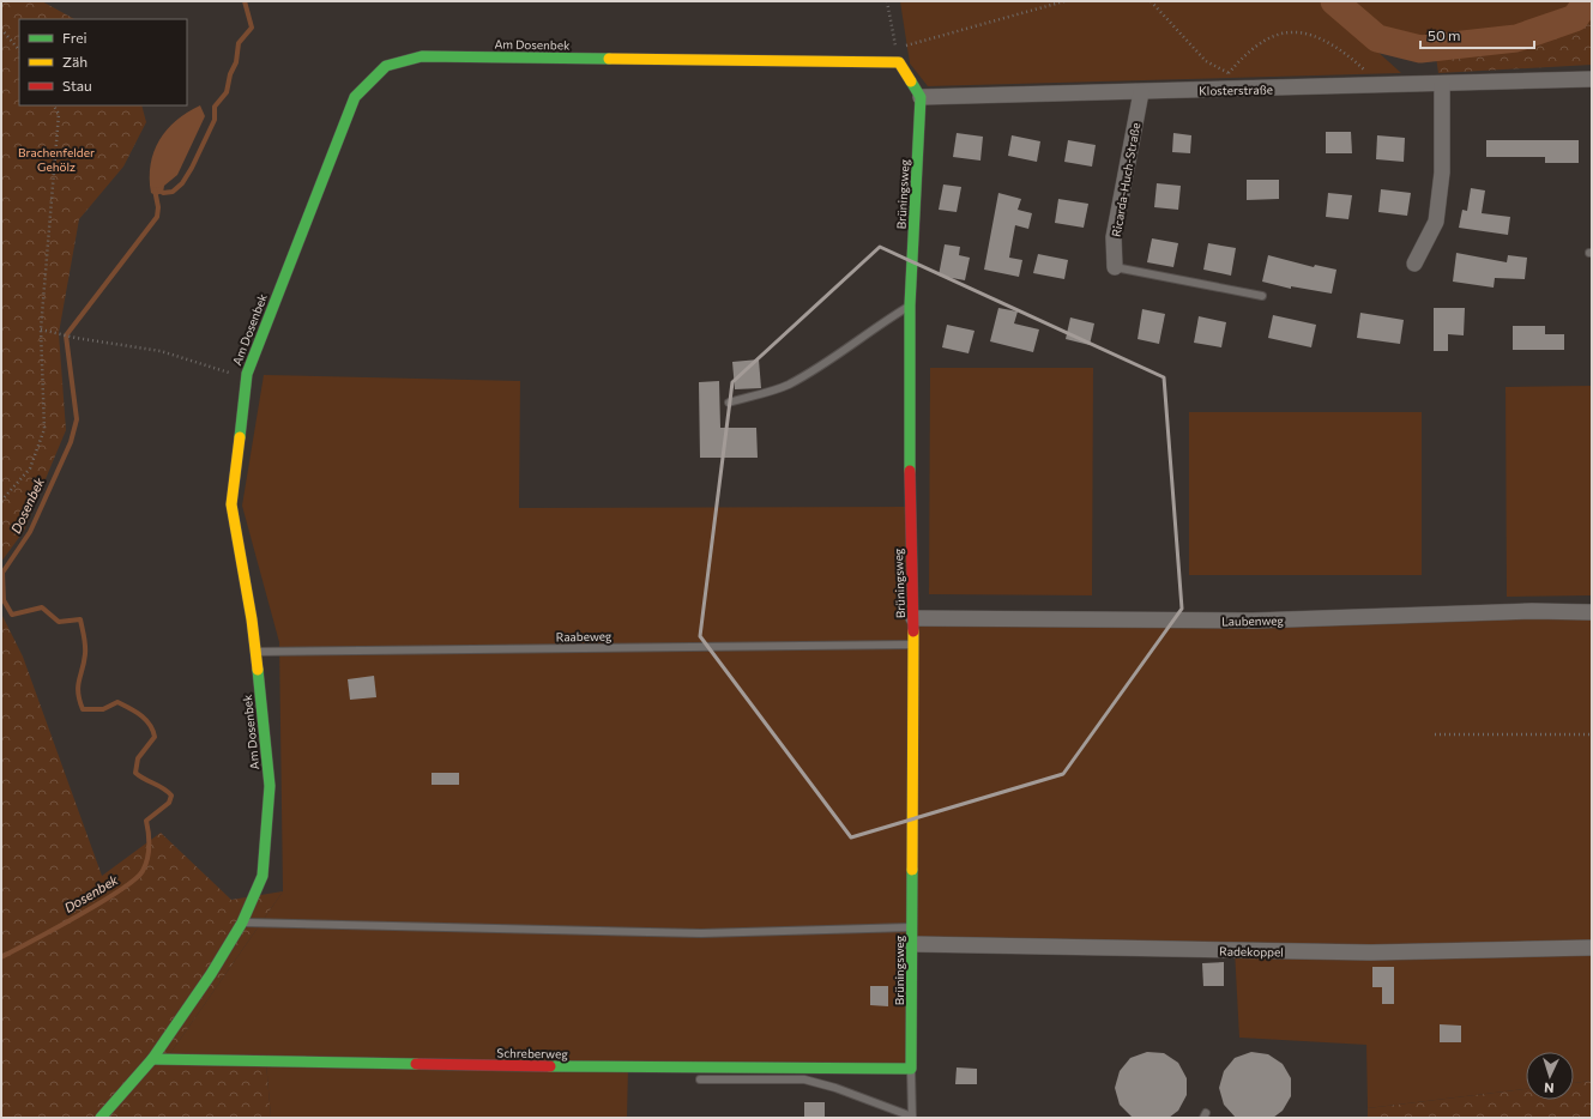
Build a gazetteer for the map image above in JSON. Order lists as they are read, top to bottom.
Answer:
{
  "streets": {
    "street": [
      "Am Dosenbek",
      "Klosterstraße",
      "Ricarda-Huch-Straße",
      "Brüningsweg",
      "Laubenweg",
      "Radekoppel",
      "Schreberweg"
    ],
    "lane": ["Raabeweg"]
  },
  "crossings": [
    ["Am Dosenbek", "Raabeweg"],
    ["Am Dosenbek", "Schreberweg"],
    ["Klosterstraße", "Ricarda-Huch-Straße"],
    ["Klosterstraße", "Brüningsweg"],
    ["Brüningsweg", "Laubenweg"],
    ["Brüningsweg", "Raabeweg"],
    ["Brüningsweg", "Radekoppel"],
    ["Brüningsweg", "Schreberweg"]
  ],
  "water": ["Dosenbek"],
  "parks": ["Brachenfelder Gehölz"],
  "legend": ["Frei", "Zäh", "Stau"],
  "scale_bar": "50 m",
  "north": "bottom"
}
